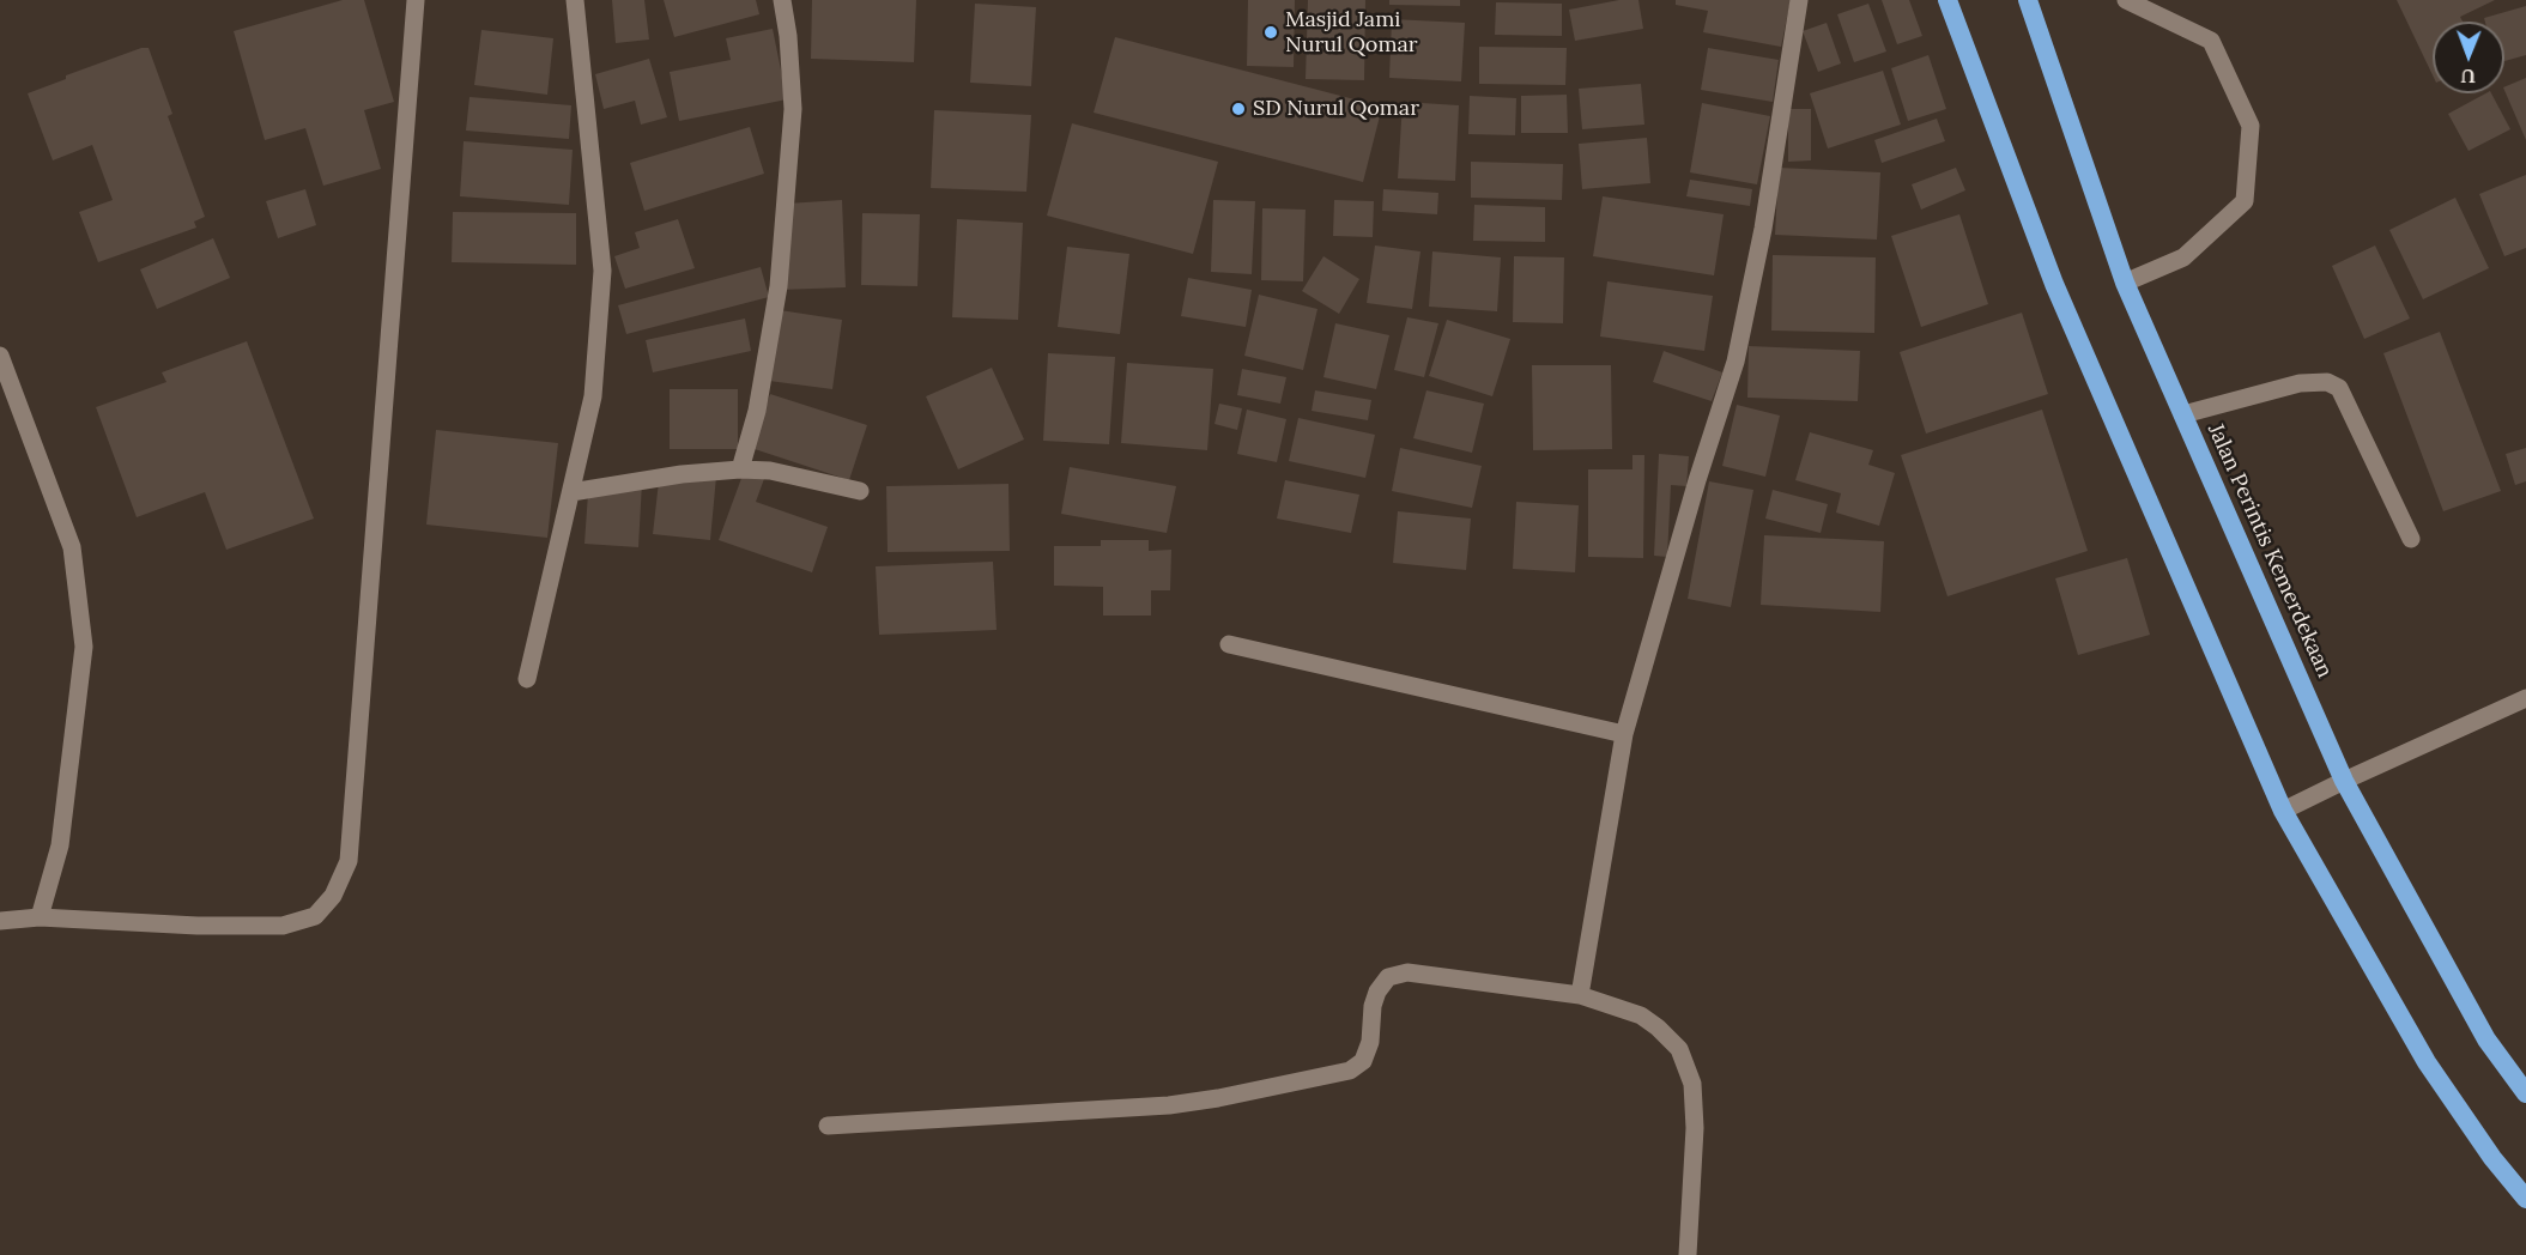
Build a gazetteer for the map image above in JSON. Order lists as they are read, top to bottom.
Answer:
{
  "streets": {
    "highway": ["Jalan Perintis Kemerdekaan"]
  },
  "places": ["Masjid Jami Nurul Qomar", "SD Nurul Qomar"],
  "north": "bottom"
}
